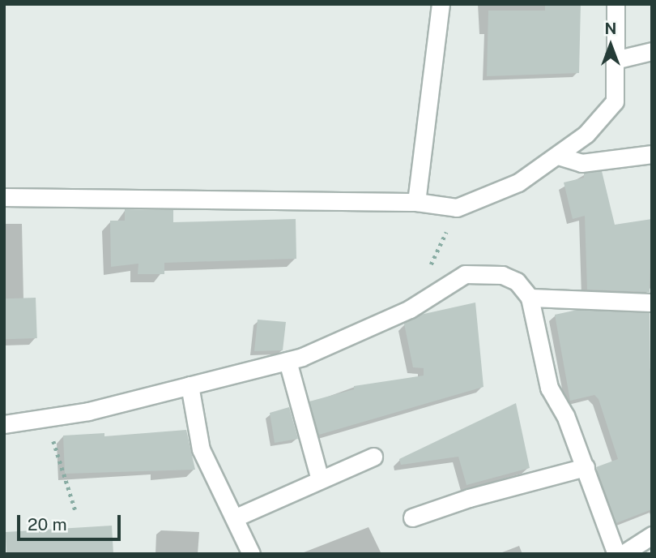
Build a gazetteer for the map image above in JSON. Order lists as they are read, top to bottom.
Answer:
{
  "scale_bar": "20 m",
  "north": "top"
}
